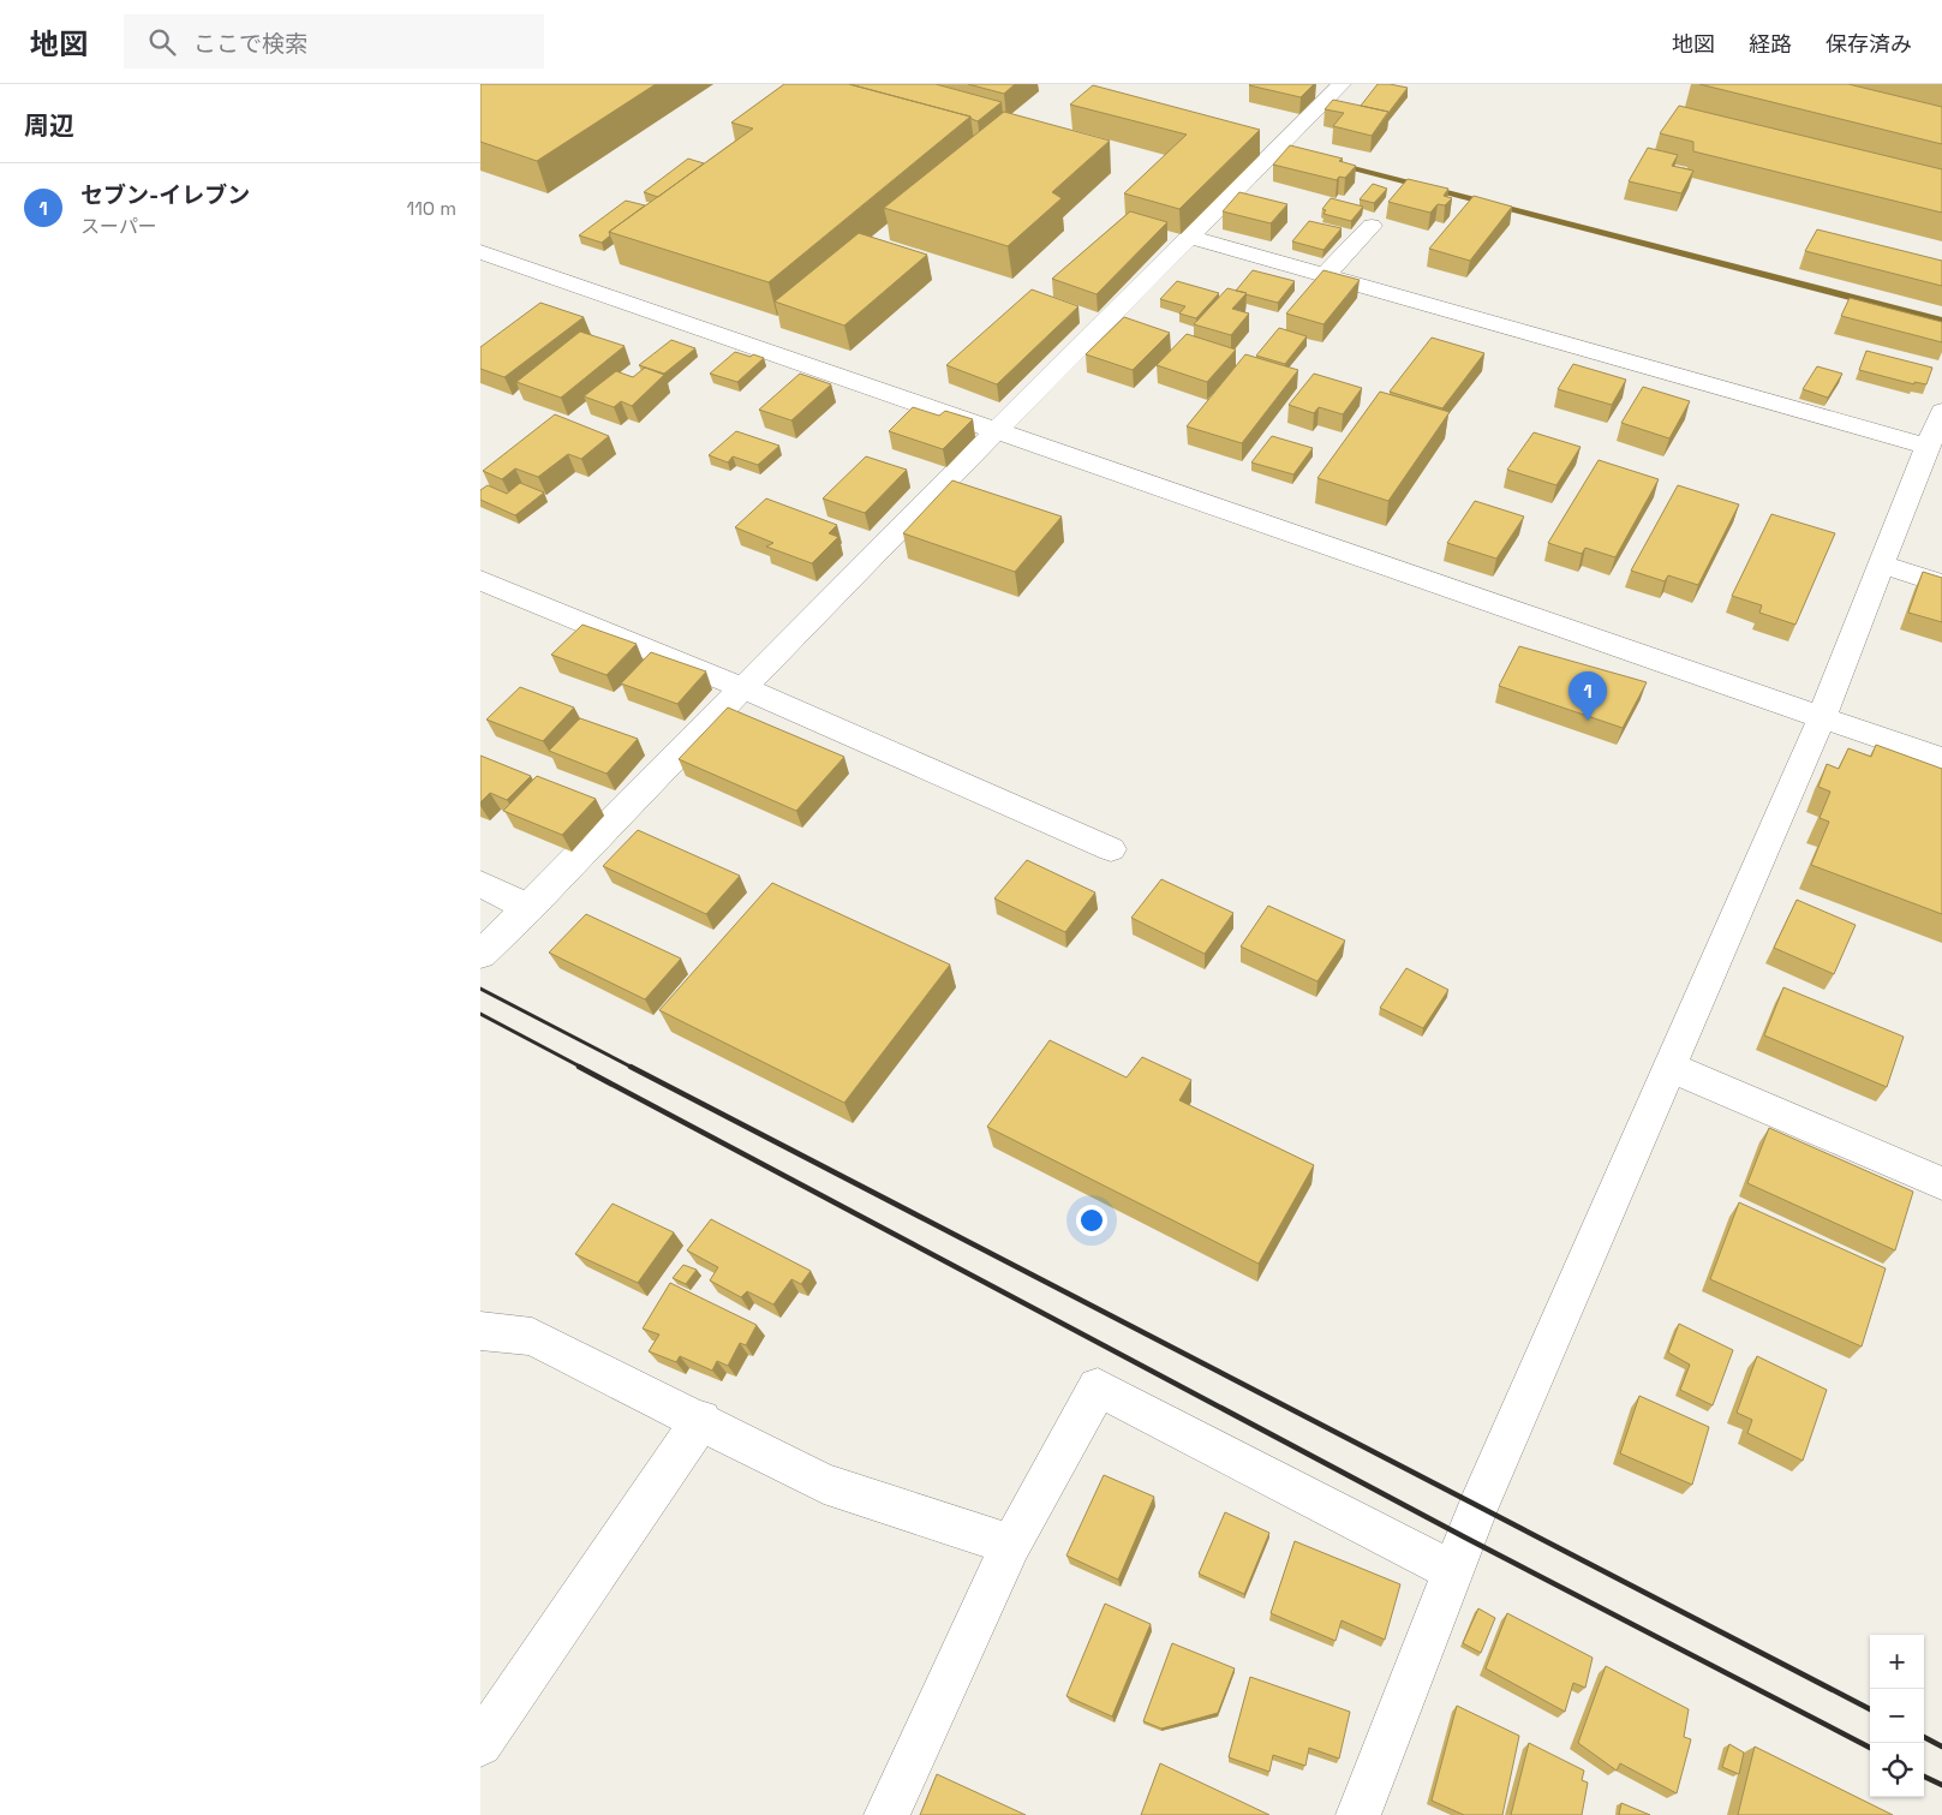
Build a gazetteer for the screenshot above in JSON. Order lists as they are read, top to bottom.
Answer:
{
  "page": {
    "header": "地図",
    "search": "ここで検索",
    "nav": ["地図", "経路", "保存済み"],
    "heading": "周辺",
    "list": [
      {
        "mark": "1",
        "name": "セブン-イレブン",
        "note": "スーパー",
        "value": "110 m"
      }
    ],
    "pins": "1",
    "map_buttons": ["+", "−"]
  }
}
